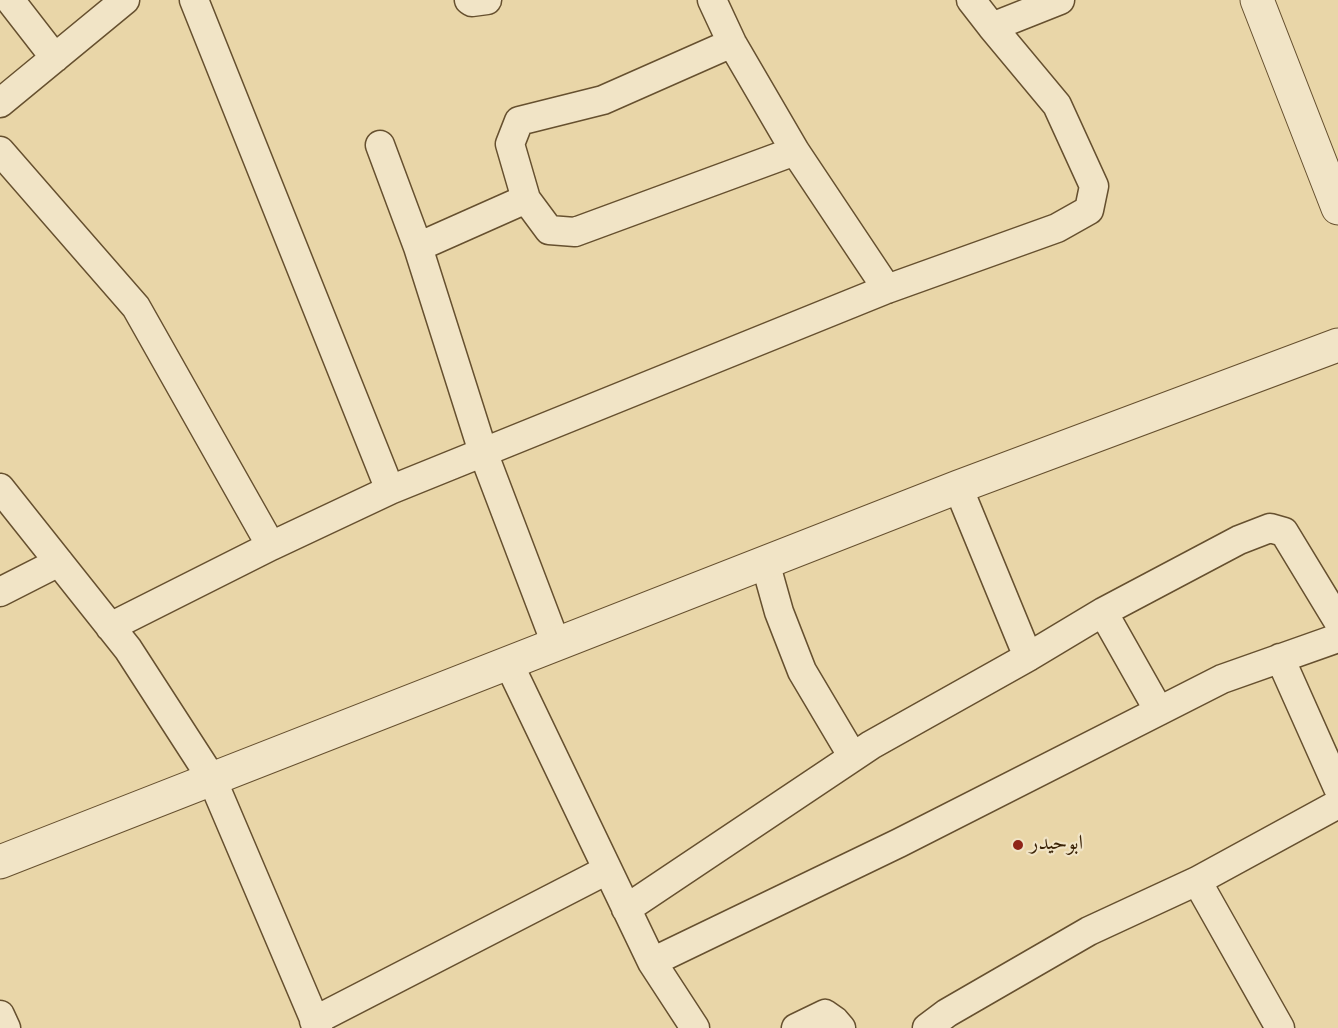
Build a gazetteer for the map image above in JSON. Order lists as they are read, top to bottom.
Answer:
{
  "places": ["ابوحيدر"]
}
